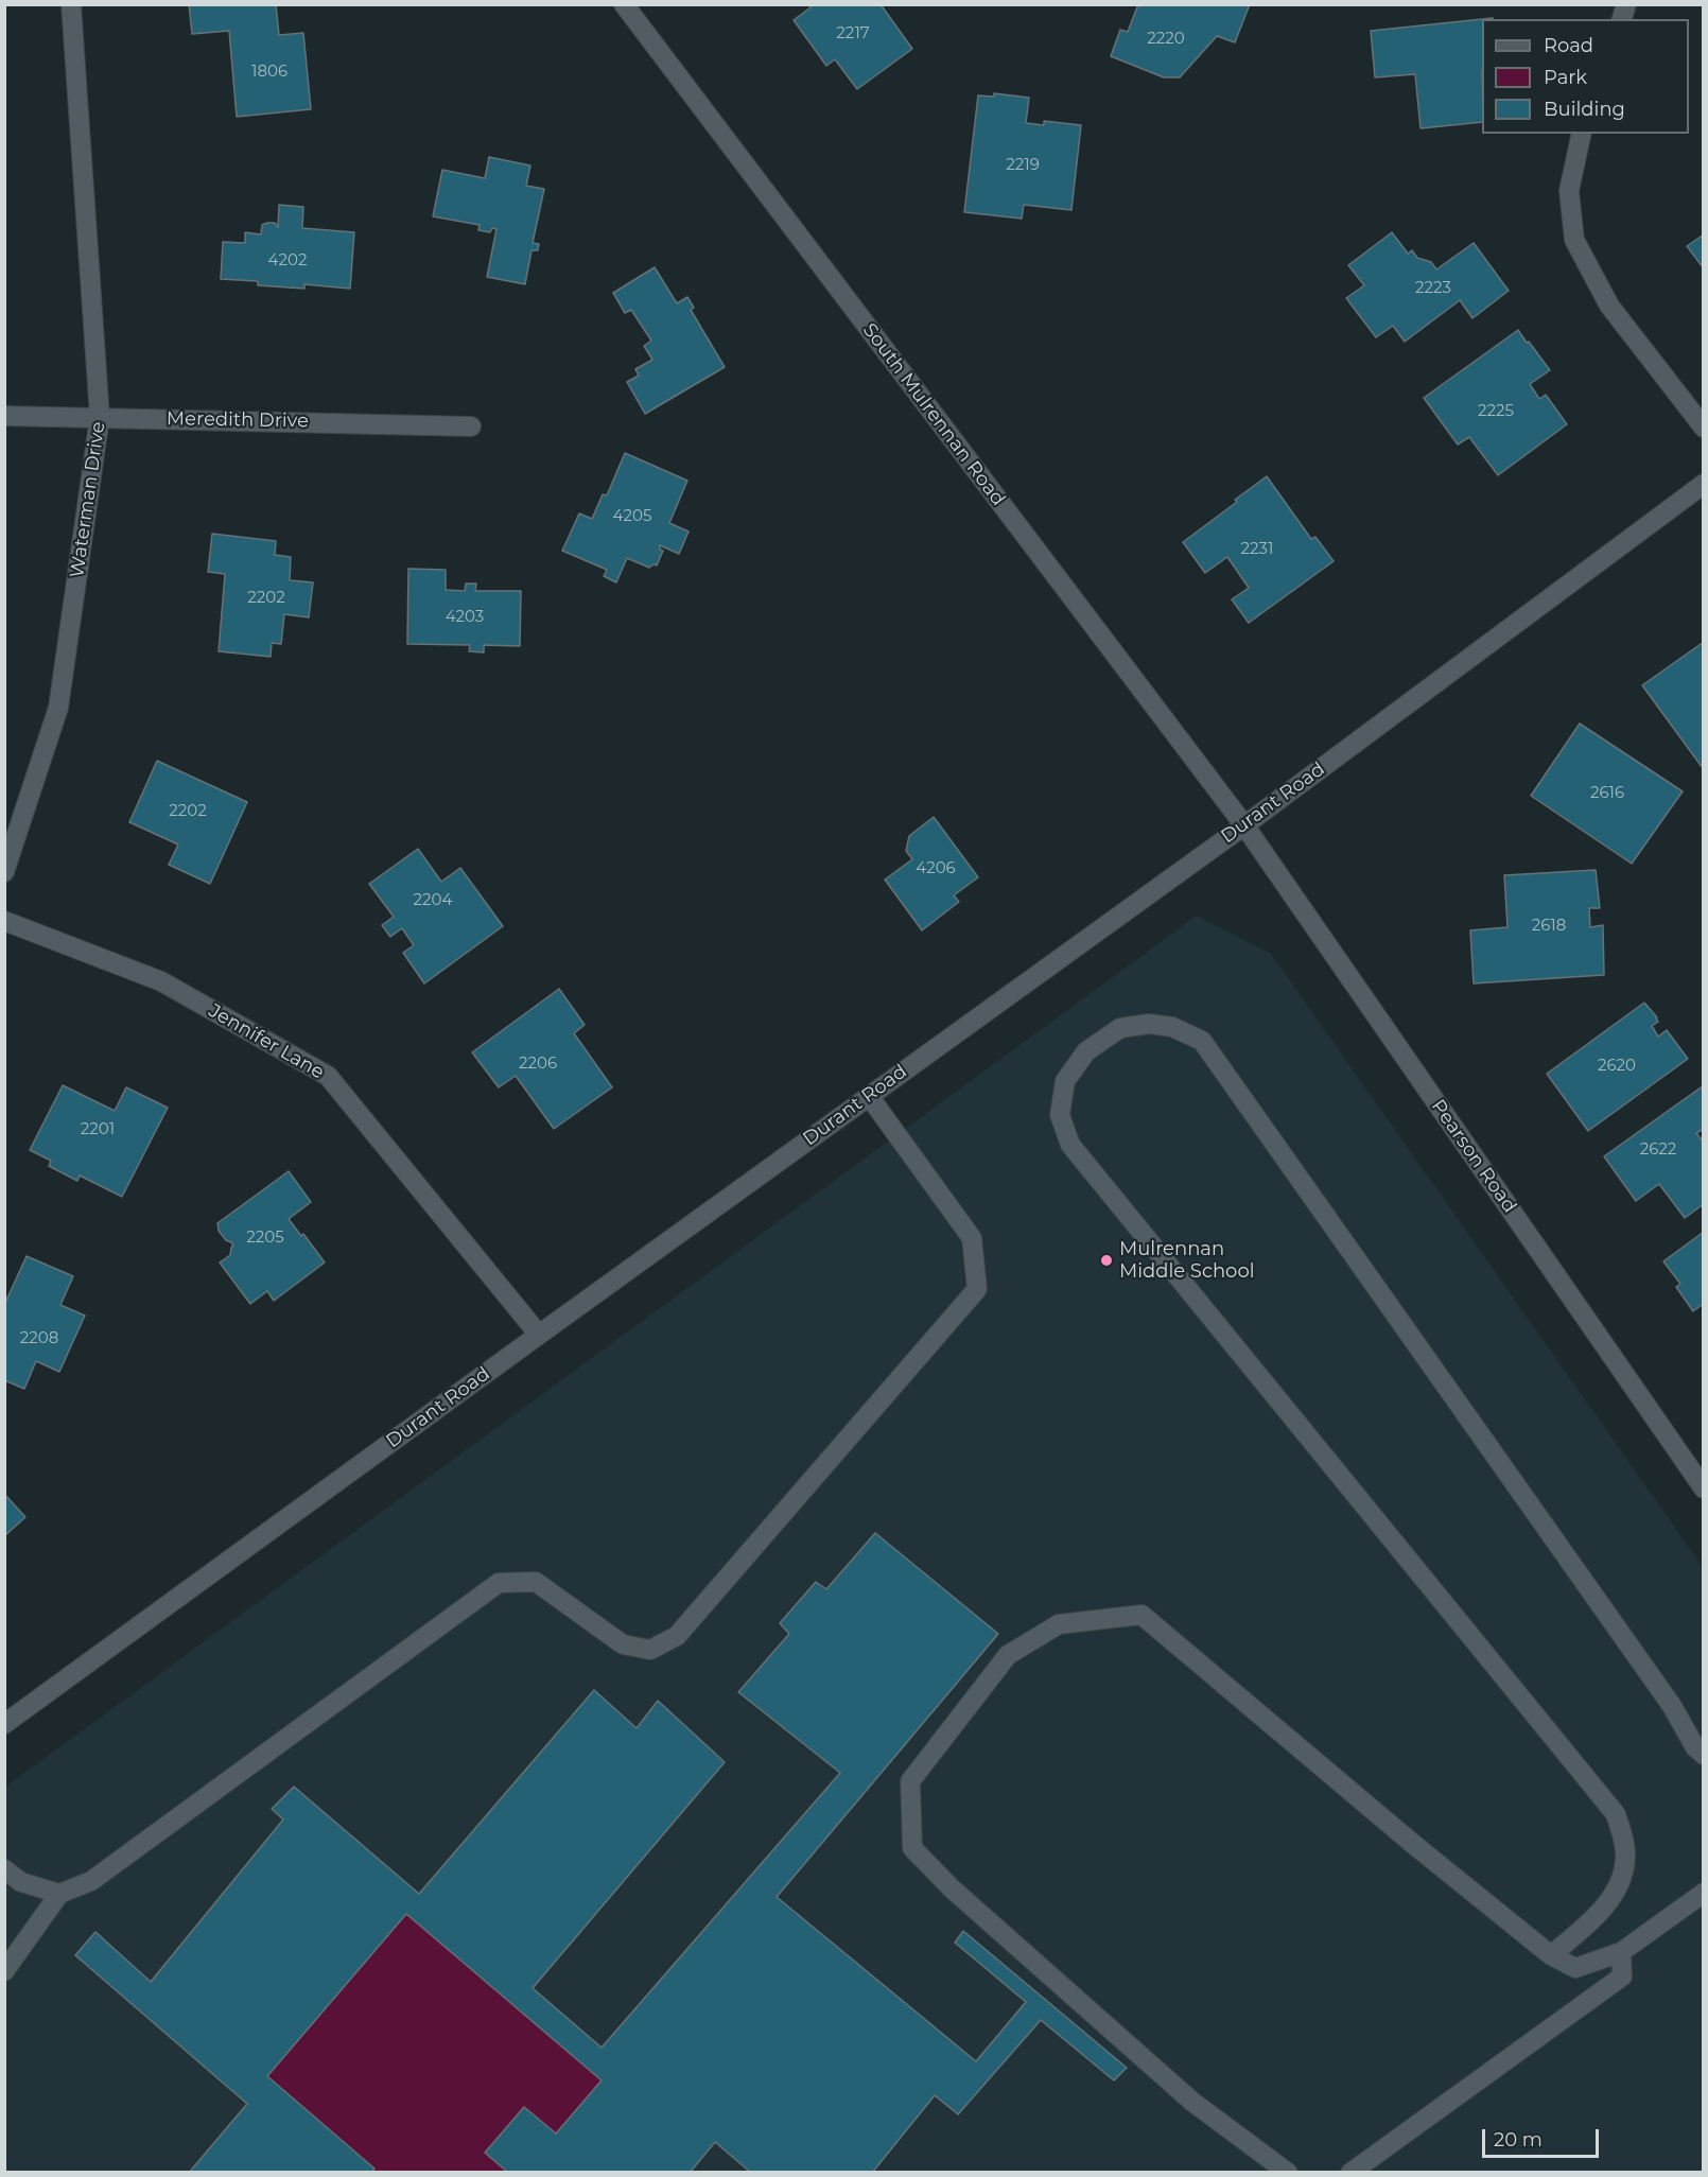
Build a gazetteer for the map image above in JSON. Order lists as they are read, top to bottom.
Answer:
{
  "streets": {
    "street": [
      "South Mulrennan Road",
      "Meredith Drive",
      "Waterman Drive",
      "Durant Road",
      "Jennifer Lane",
      "Pearson Road"
    ]
  },
  "crossings": [
    ["South Mulrennan Road", "Durant Road"],
    ["South Mulrennan Road", "Pearson Road"],
    ["Meredith Drive", "Waterman Drive"],
    ["Durant Road", "Jennifer Lane"],
    ["Durant Road", "Pearson Road"]
  ],
  "places": ["Mulrennan Middle School"],
  "house_numbers": [
    "2217",
    "2220",
    "1806",
    "2219",
    "4202",
    "2223",
    "2225",
    "4205",
    "2231",
    "2202",
    "4203",
    "2616",
    "2202",
    "4206",
    "2204",
    "2618",
    "2206",
    "2620",
    "2201",
    "2622",
    "2205",
    "2208"
  ],
  "legend": ["Road", "Park", "Building"],
  "scale_bar": "20 m"
}
